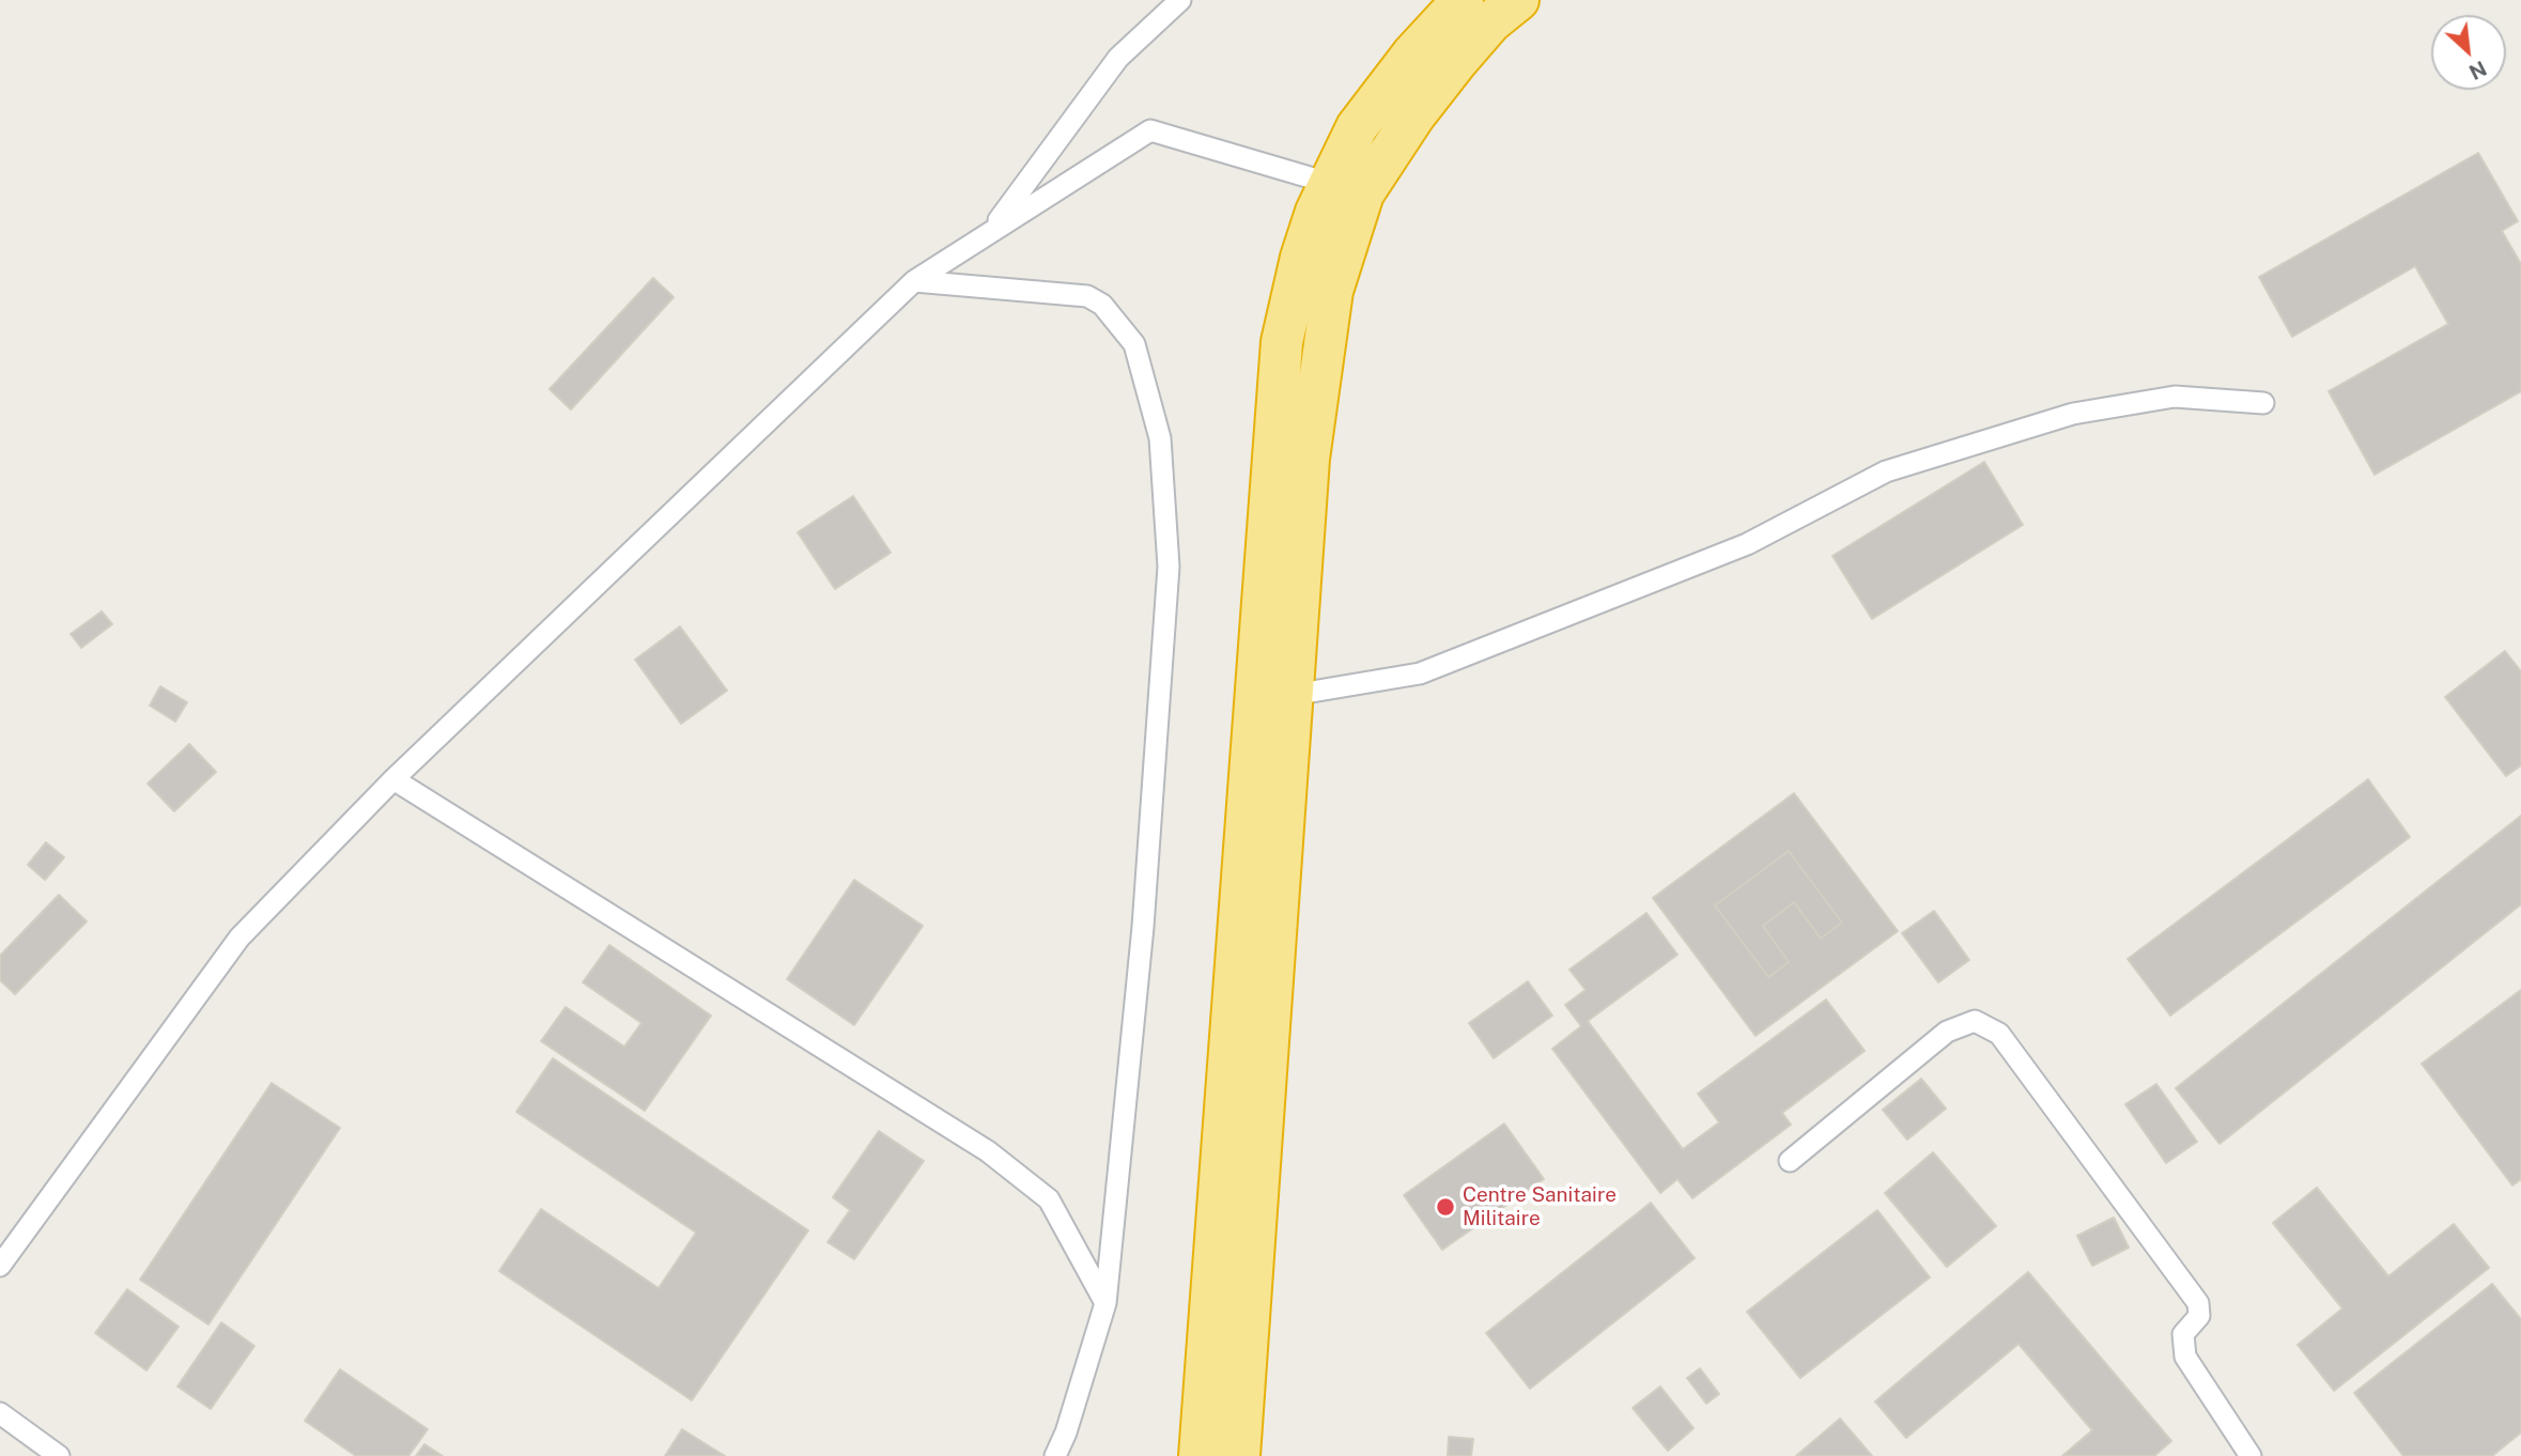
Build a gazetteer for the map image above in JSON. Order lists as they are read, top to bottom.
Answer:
{
  "places": ["Centre Sanitaire Militaire"],
  "north": "bottom right"
}
